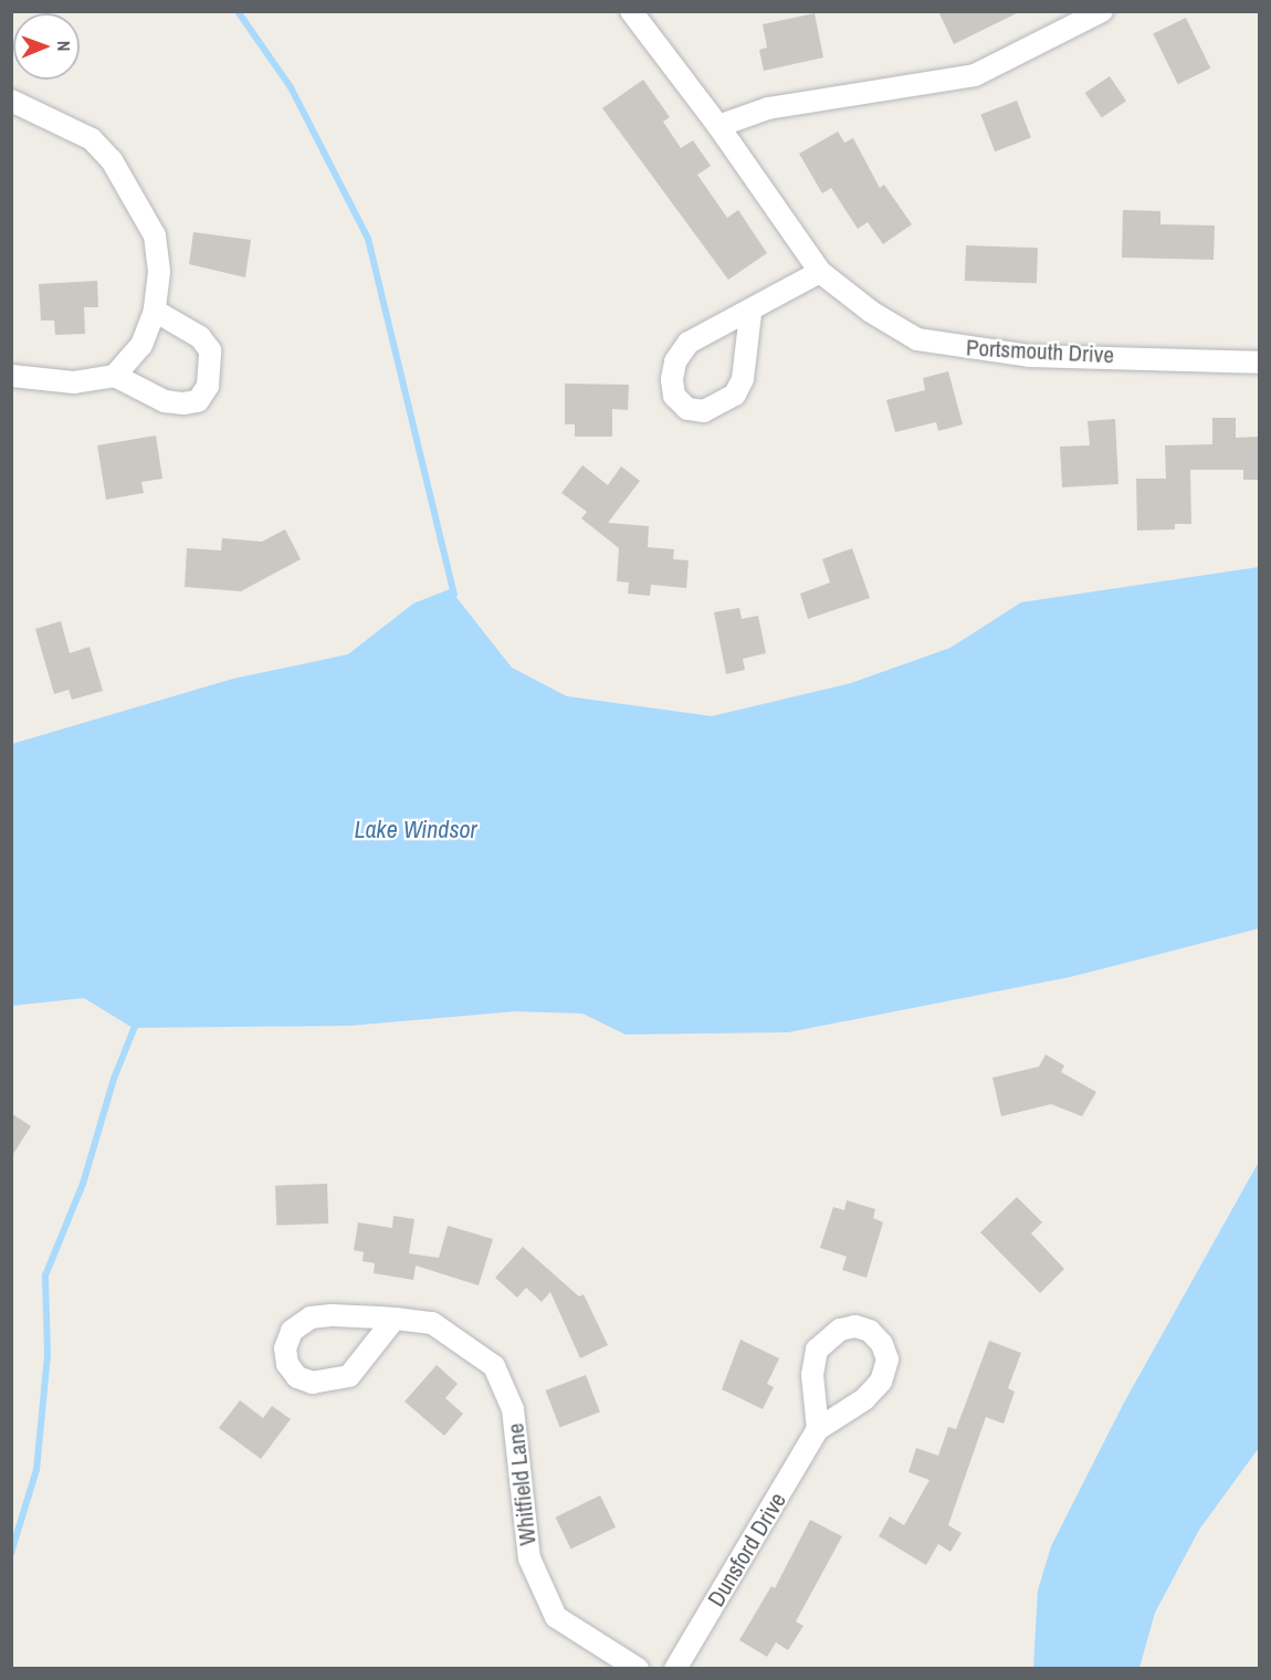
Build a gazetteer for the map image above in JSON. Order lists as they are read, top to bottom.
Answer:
{
  "streets": {
    "street": ["Portsmouth Drive", "Whitfield Lane", "Dunsford Drive"]
  },
  "water": ["Lake Windsor"],
  "north": "right"
}
